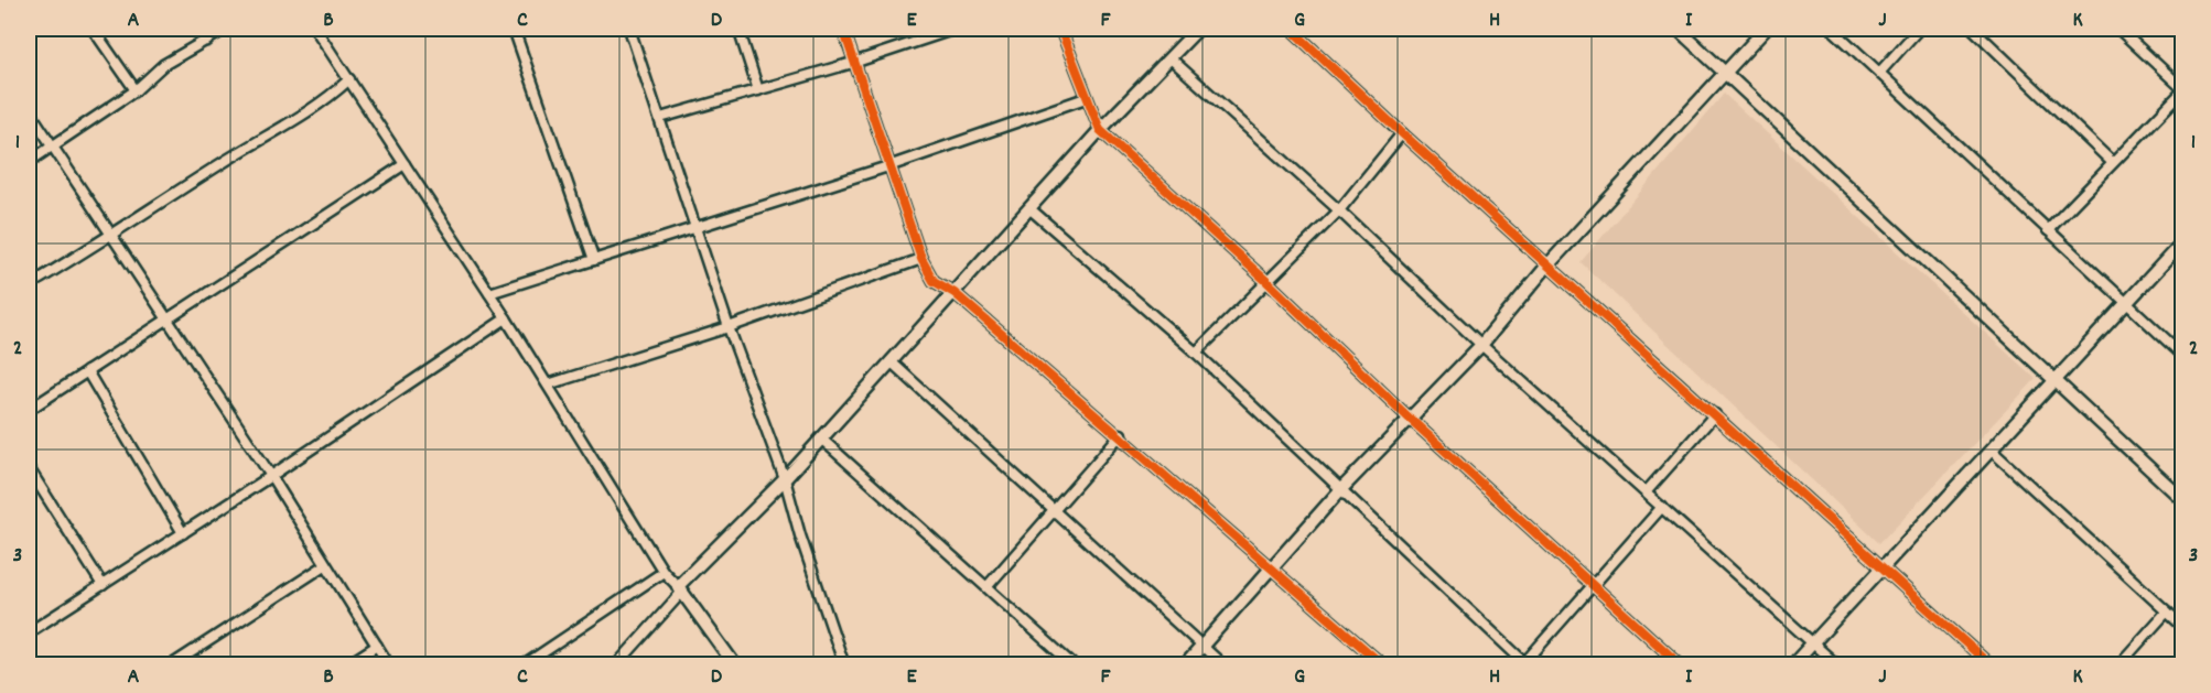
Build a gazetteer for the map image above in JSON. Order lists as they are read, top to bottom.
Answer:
{
  "grid": {
    "columns": [
      "A",
      "B",
      "C",
      "D",
      "E",
      "F",
      "G",
      "H",
      "I",
      "J",
      "K"
    ],
    "rows": ["1", "2", "3"]
  }
}
